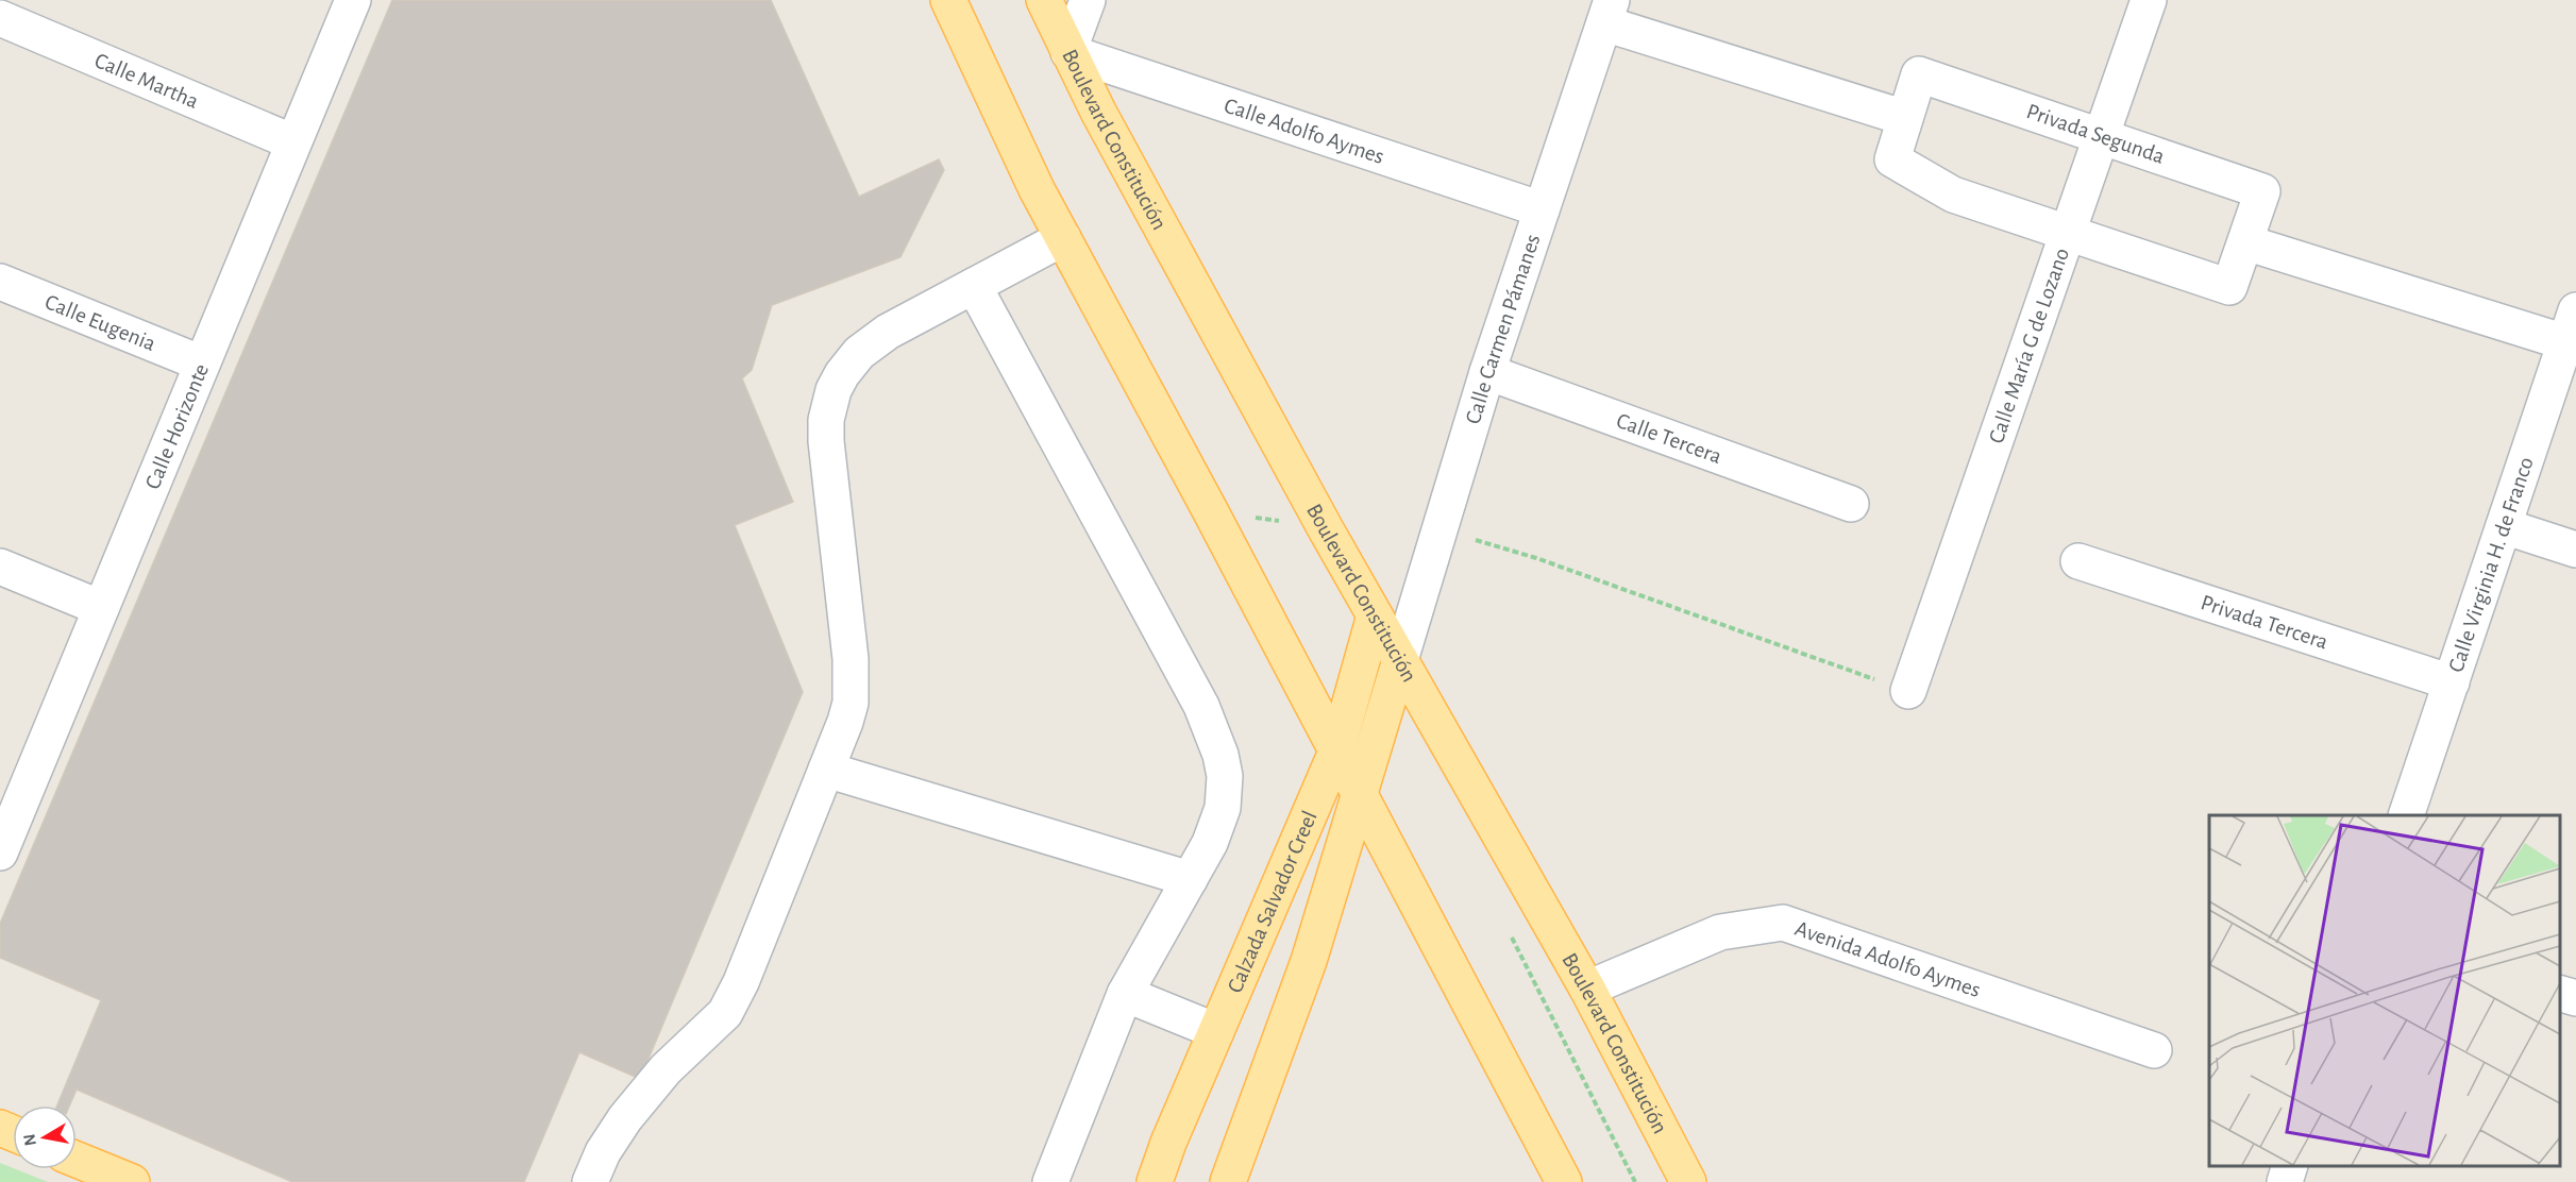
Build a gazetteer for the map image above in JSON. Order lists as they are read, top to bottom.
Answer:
{
  "streets": {
    "main road": ["Boulevard Constitución", "Calzada Salvador Creel"],
    "street": [
      "Calle Martha",
      "Calle Adolfo Aymes",
      "Privada Segunda",
      "Calle Eugenia",
      "Calle Carmen Pámanes",
      "Calle María G de Lozano",
      "Calle Horizonte",
      "Calle Tercera",
      "Calle Virginia H. de Franco",
      "Privada Tercera",
      "Avenida Adolfo Aymes"
    ]
  },
  "crossings": [
    ["Calle Martha", "Calle Horizonte"],
    ["Calle Adolfo Aymes", "Boulevard Constitución"],
    ["Calle Adolfo Aymes", "Calle Carmen Pámanes"],
    ["Privada Segunda", "Calle María G de Lozano"],
    ["Boulevard Constitución", "Calle Carmen Pámanes"],
    ["Boulevard Constitución", "Calzada Salvador Creel"],
    ["Boulevard Constitución", "Avenida Adolfo Aymes"],
    ["Calle Eugenia", "Calle Horizonte"],
    ["Calle Carmen Pámanes", "Calle Tercera"],
    ["Calle Carmen Pámanes", "Calzada Salvador Creel"],
    ["Calle Virginia H. de Franco", "Privada Tercera"]
  ],
  "north": "left"
}
